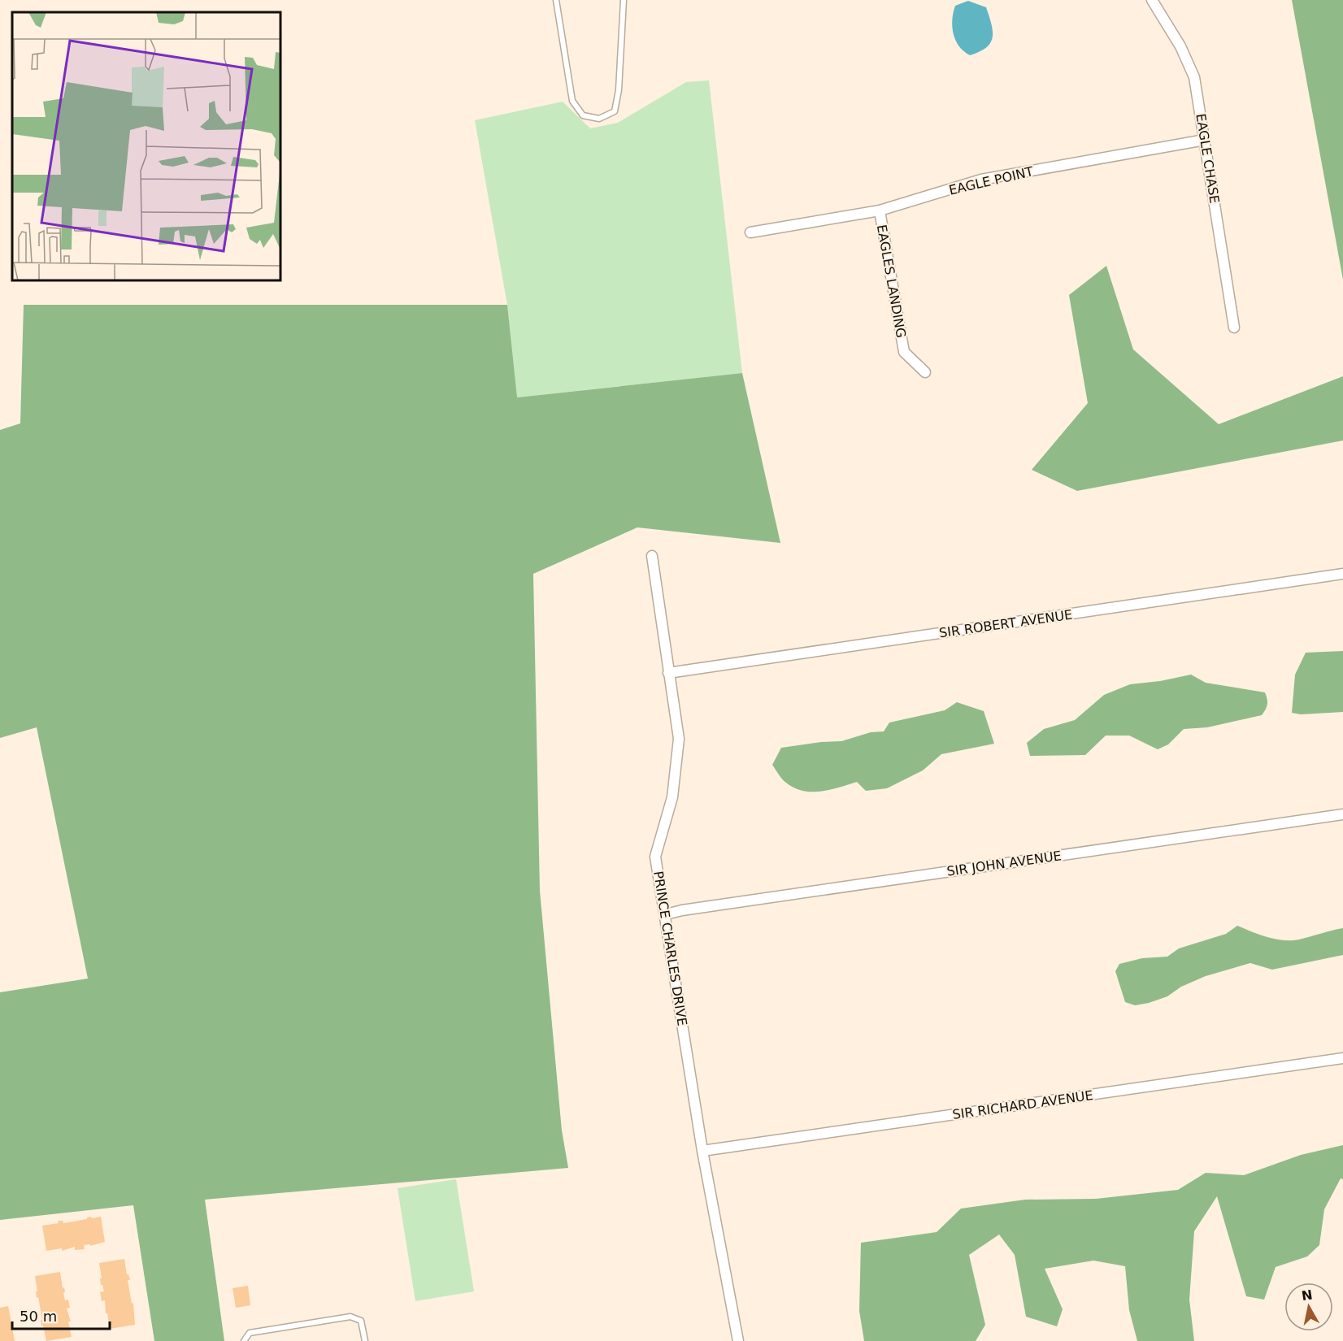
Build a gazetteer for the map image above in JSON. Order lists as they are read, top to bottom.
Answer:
{
  "streets": {
    "street": [
      "EAGLE CHASE",
      "EAGLE POINT",
      "EAGLES LANDING",
      "SIR ROBERT AVENUE",
      "SIR JOHN AVENUE",
      "PRINCE CHARLES DRIVE",
      "SIR RICHARD AVENUE"
    ]
  },
  "crossings": [
    ["EAGLE CHASE", "EAGLE POINT"],
    ["EAGLE POINT", "EAGLES LANDING"],
    ["SIR ROBERT AVENUE", "PRINCE CHARLES DRIVE"],
    ["SIR JOHN AVENUE", "PRINCE CHARLES DRIVE"],
    ["PRINCE CHARLES DRIVE", "SIR RICHARD AVENUE"]
  ],
  "scale_bar": "50 m",
  "north": "top"
}
